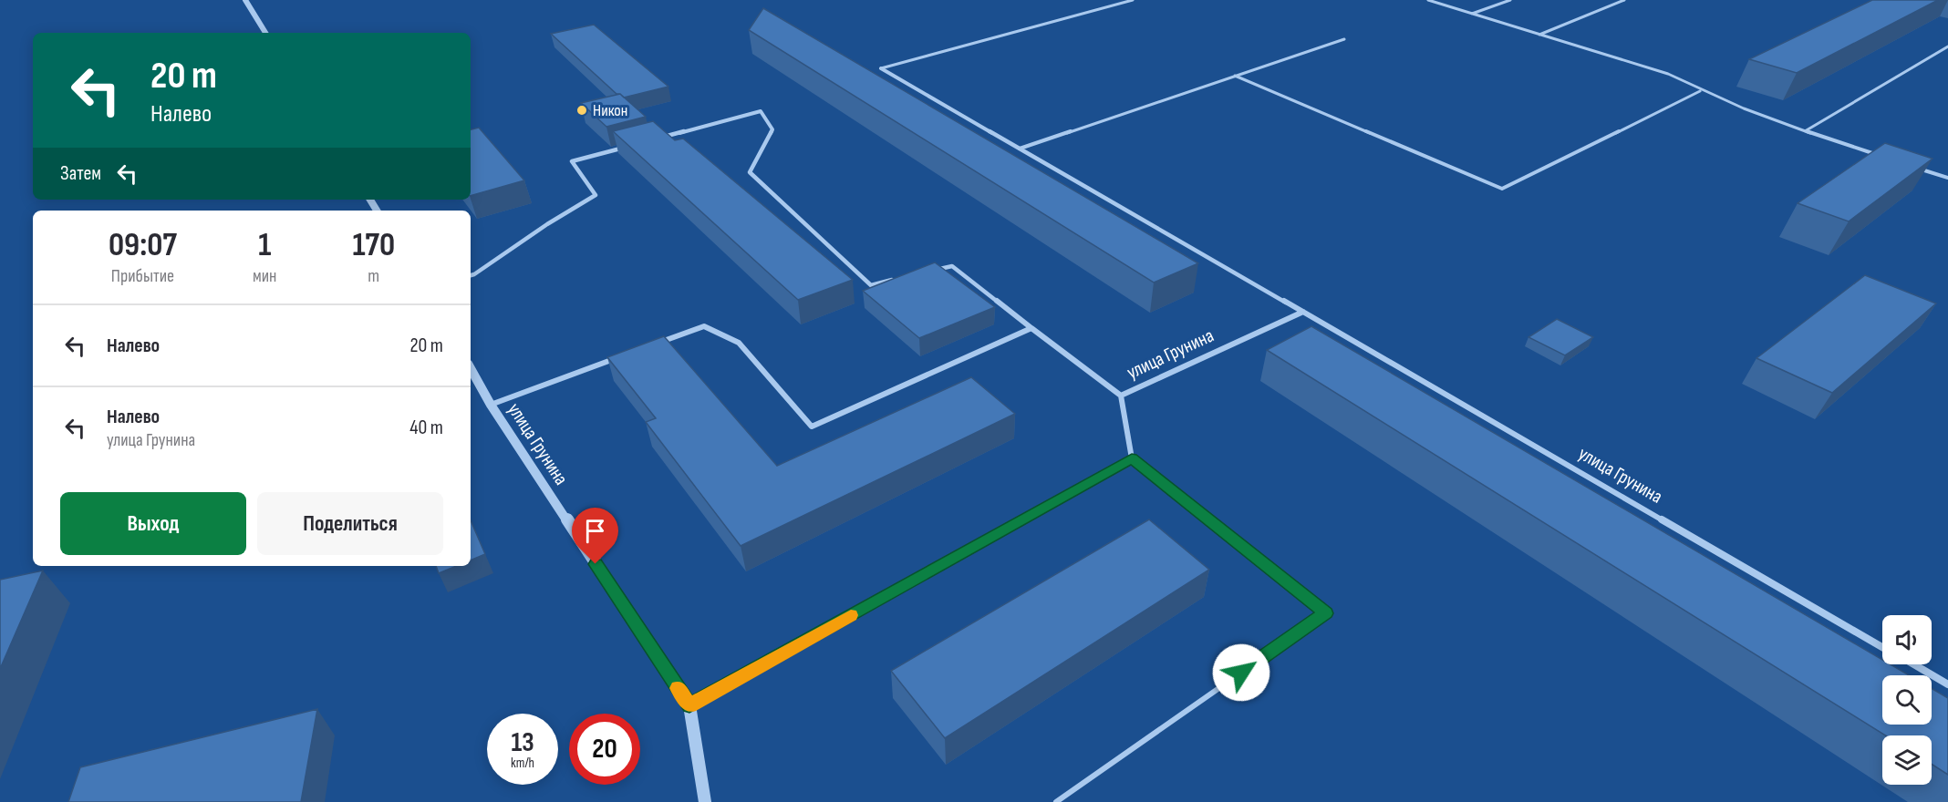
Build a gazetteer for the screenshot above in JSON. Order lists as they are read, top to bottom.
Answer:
{
  "streets": {
    "street": ["улица Грунина"]
  },
  "places": ["Никон"],
  "page": {
    "turn": ["20 m", "Налево"],
    "then": "Затем",
    "eta": [
      "09:07",
      "Прибытие",
      "1",
      "мин",
      "170",
      "m"
    ],
    "list": [
      {
        "name": "Налево",
        "value": "20 m"
      },
      {
        "name": "Налево",
        "note": "улица Грунина",
        "value": "40 m"
      }
    ],
    "buttons": ["Выход", "Поделиться"],
    "speed": "13 km/h",
    "limit": "20"
  }
}
